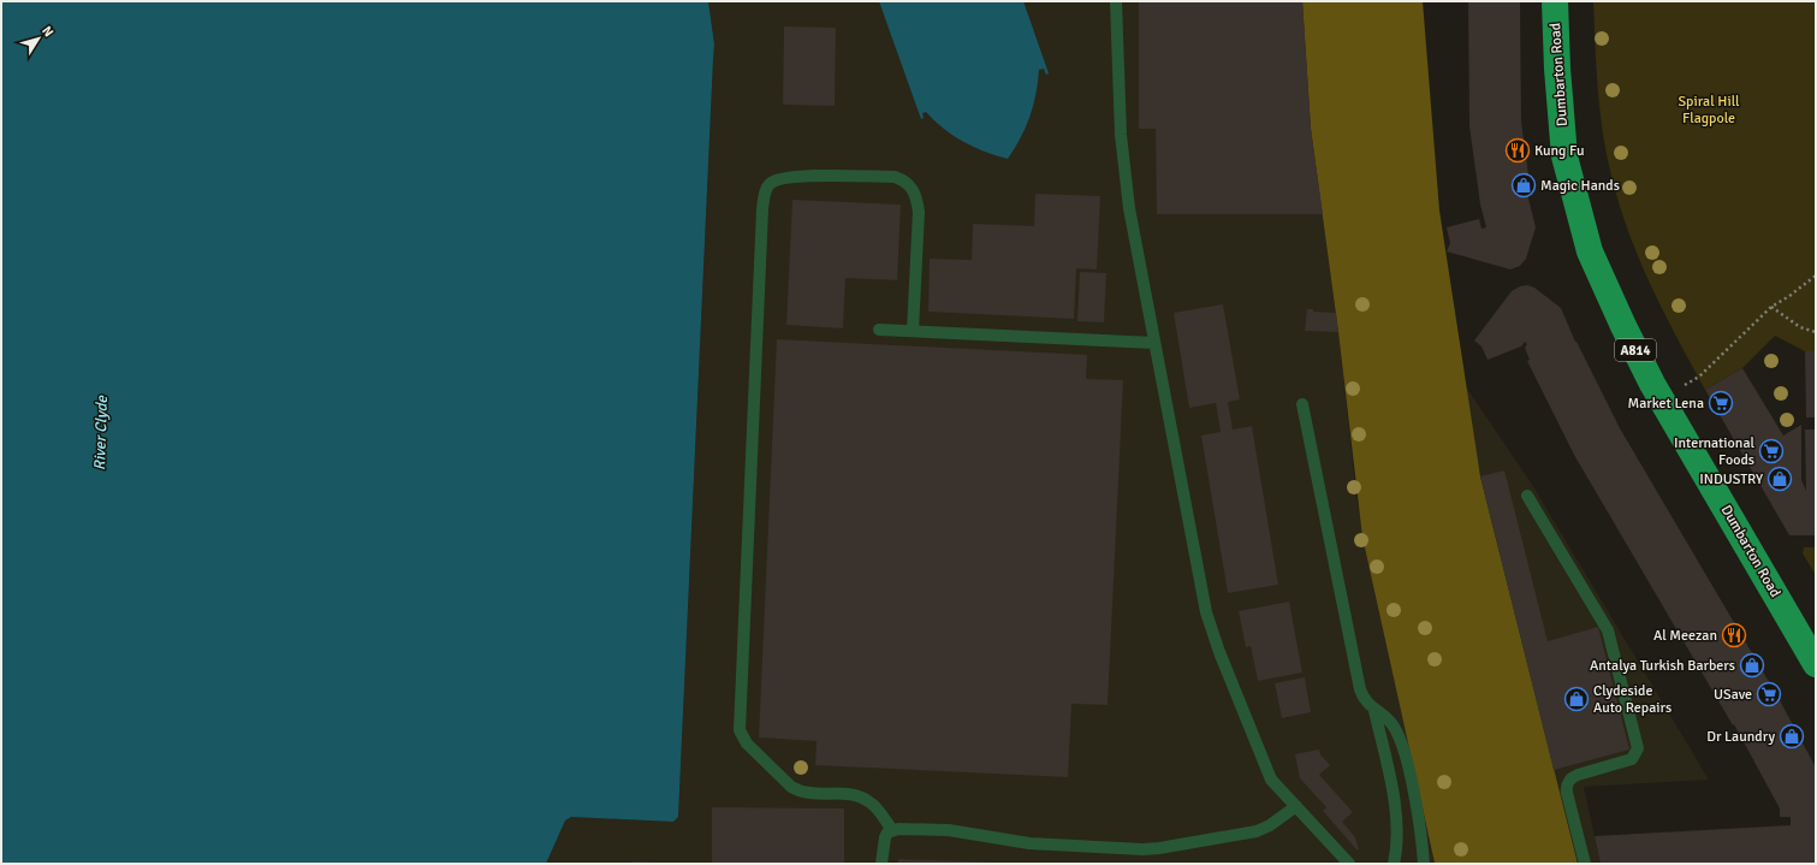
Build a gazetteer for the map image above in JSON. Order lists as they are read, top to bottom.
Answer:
{
  "streets": {
    "main road": ["Dumbarton Road", "A814"]
  },
  "water": ["River Clyde"],
  "parks": ["Spiral Hill Flagpole"],
  "places": {
    "restaurant": ["Kung Fu", "Al Meezan"],
    "shop": [
      "Magic Hands",
      "INDUSTRY",
      "Antalya Turkish Barbers",
      "Clydeside Auto Repairs",
      "Dr Laundry"
    ],
    "supermarket": ["Market Lena", "International Foods", "USave"]
  },
  "north": "top right"
}
